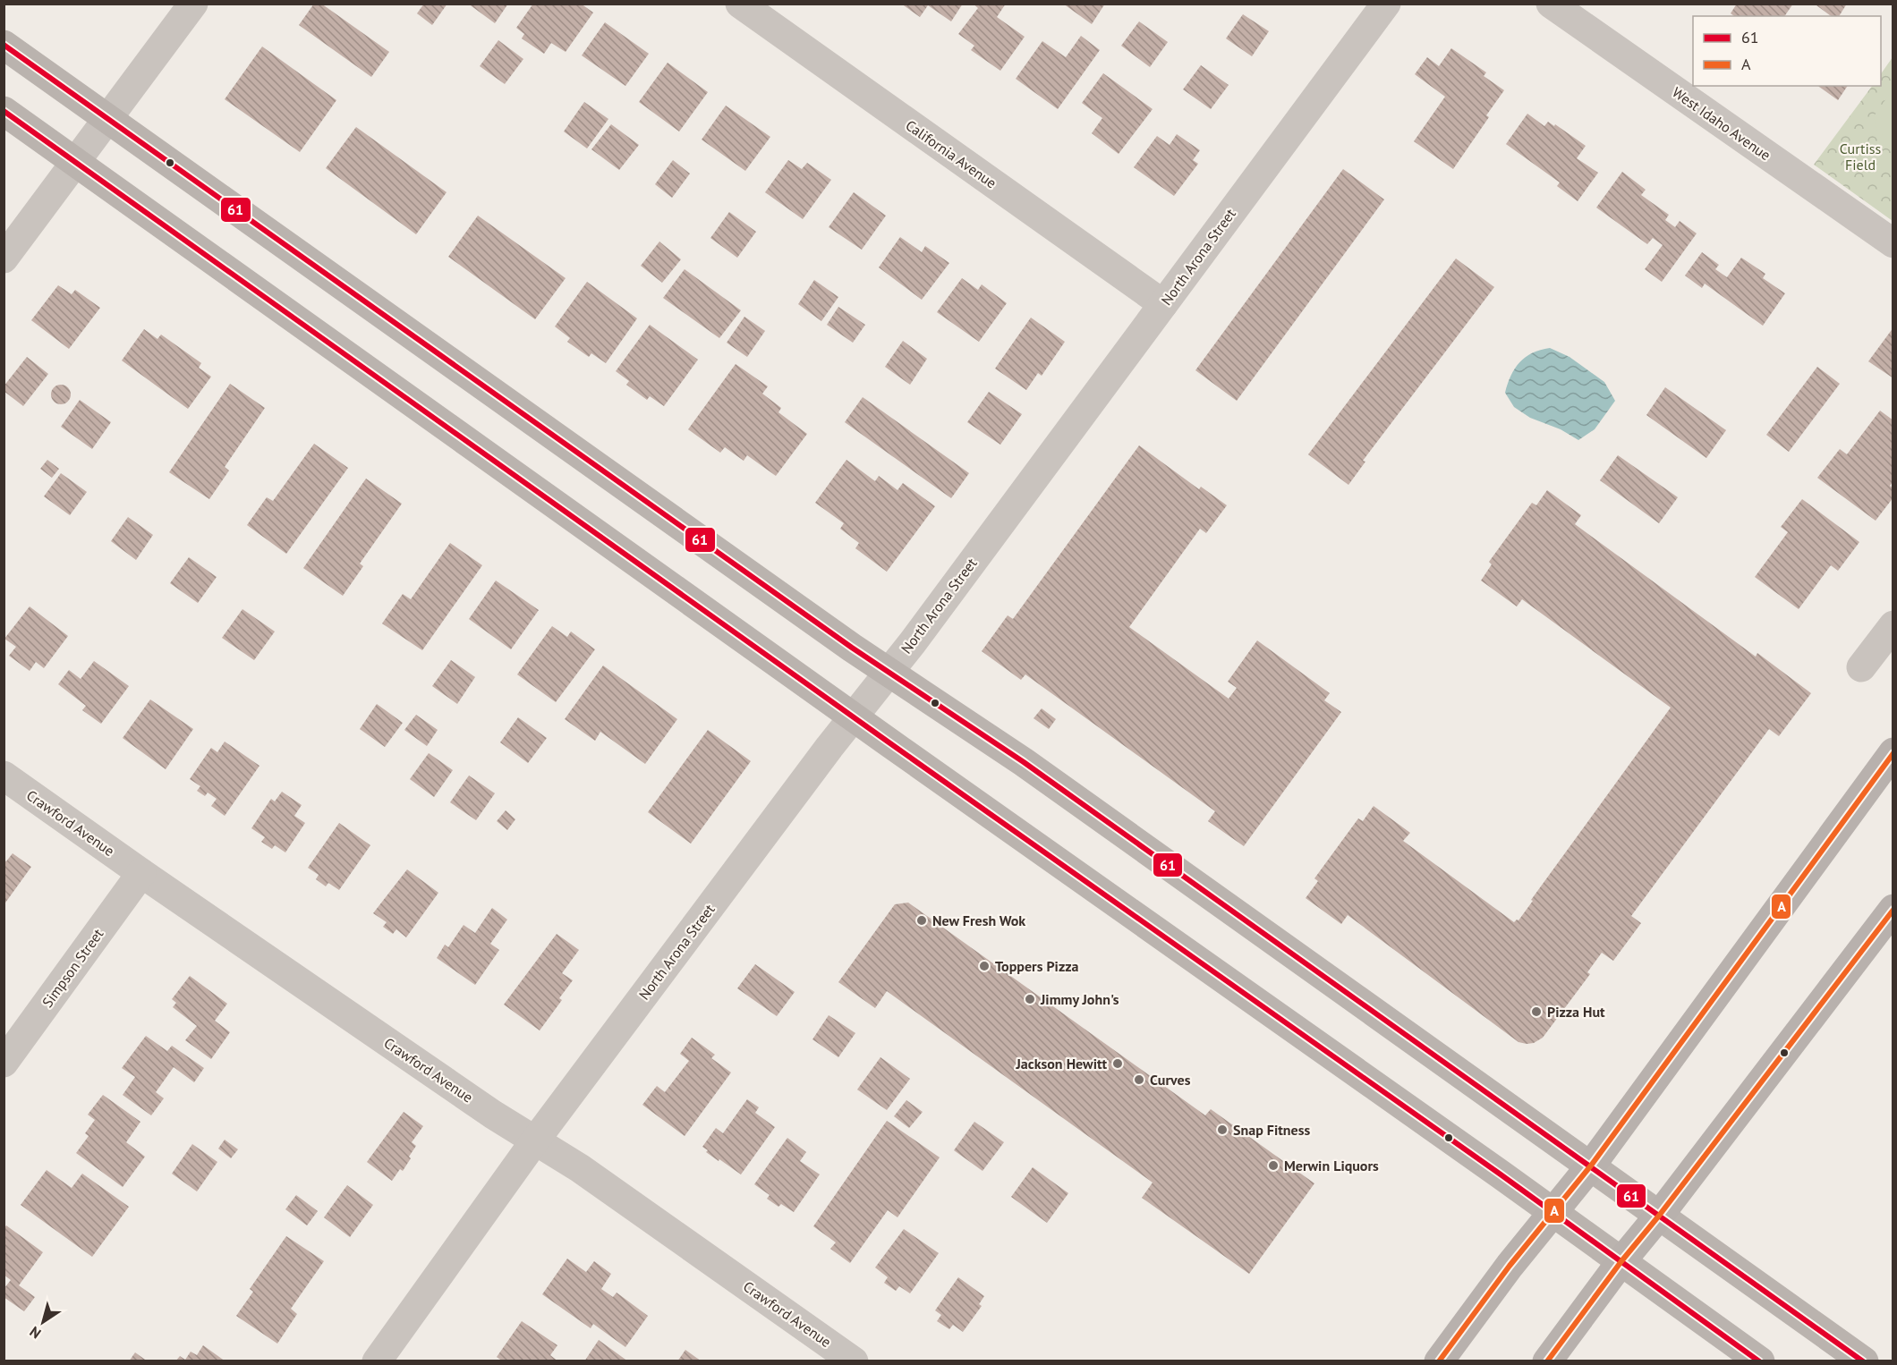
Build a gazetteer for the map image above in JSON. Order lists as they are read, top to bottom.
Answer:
{
  "streets": {
    "street": [
      "West Idaho Avenue",
      "California Avenue",
      "North Arona Street",
      "Crawford Avenue",
      "Simpson Street"
    ]
  },
  "crossings": [
    ["California Avenue", "North Arona Street"],
    ["North Arona Street", "Crawford Avenue"],
    ["Crawford Avenue", "Simpson Street"]
  ],
  "parks": ["Curtiss Field"],
  "places": [
    "New Fresh Wok",
    "Toppers Pizza",
    "Jimmy John's",
    "Pizza Hut",
    "Jackson Hewitt",
    "Curves",
    "Snap Fitness",
    "Merwin Liquors"
  ],
  "lines": ["transit line 61", "transit line A"],
  "legend": ["61", "A"],
  "north": "bottom left"
}
